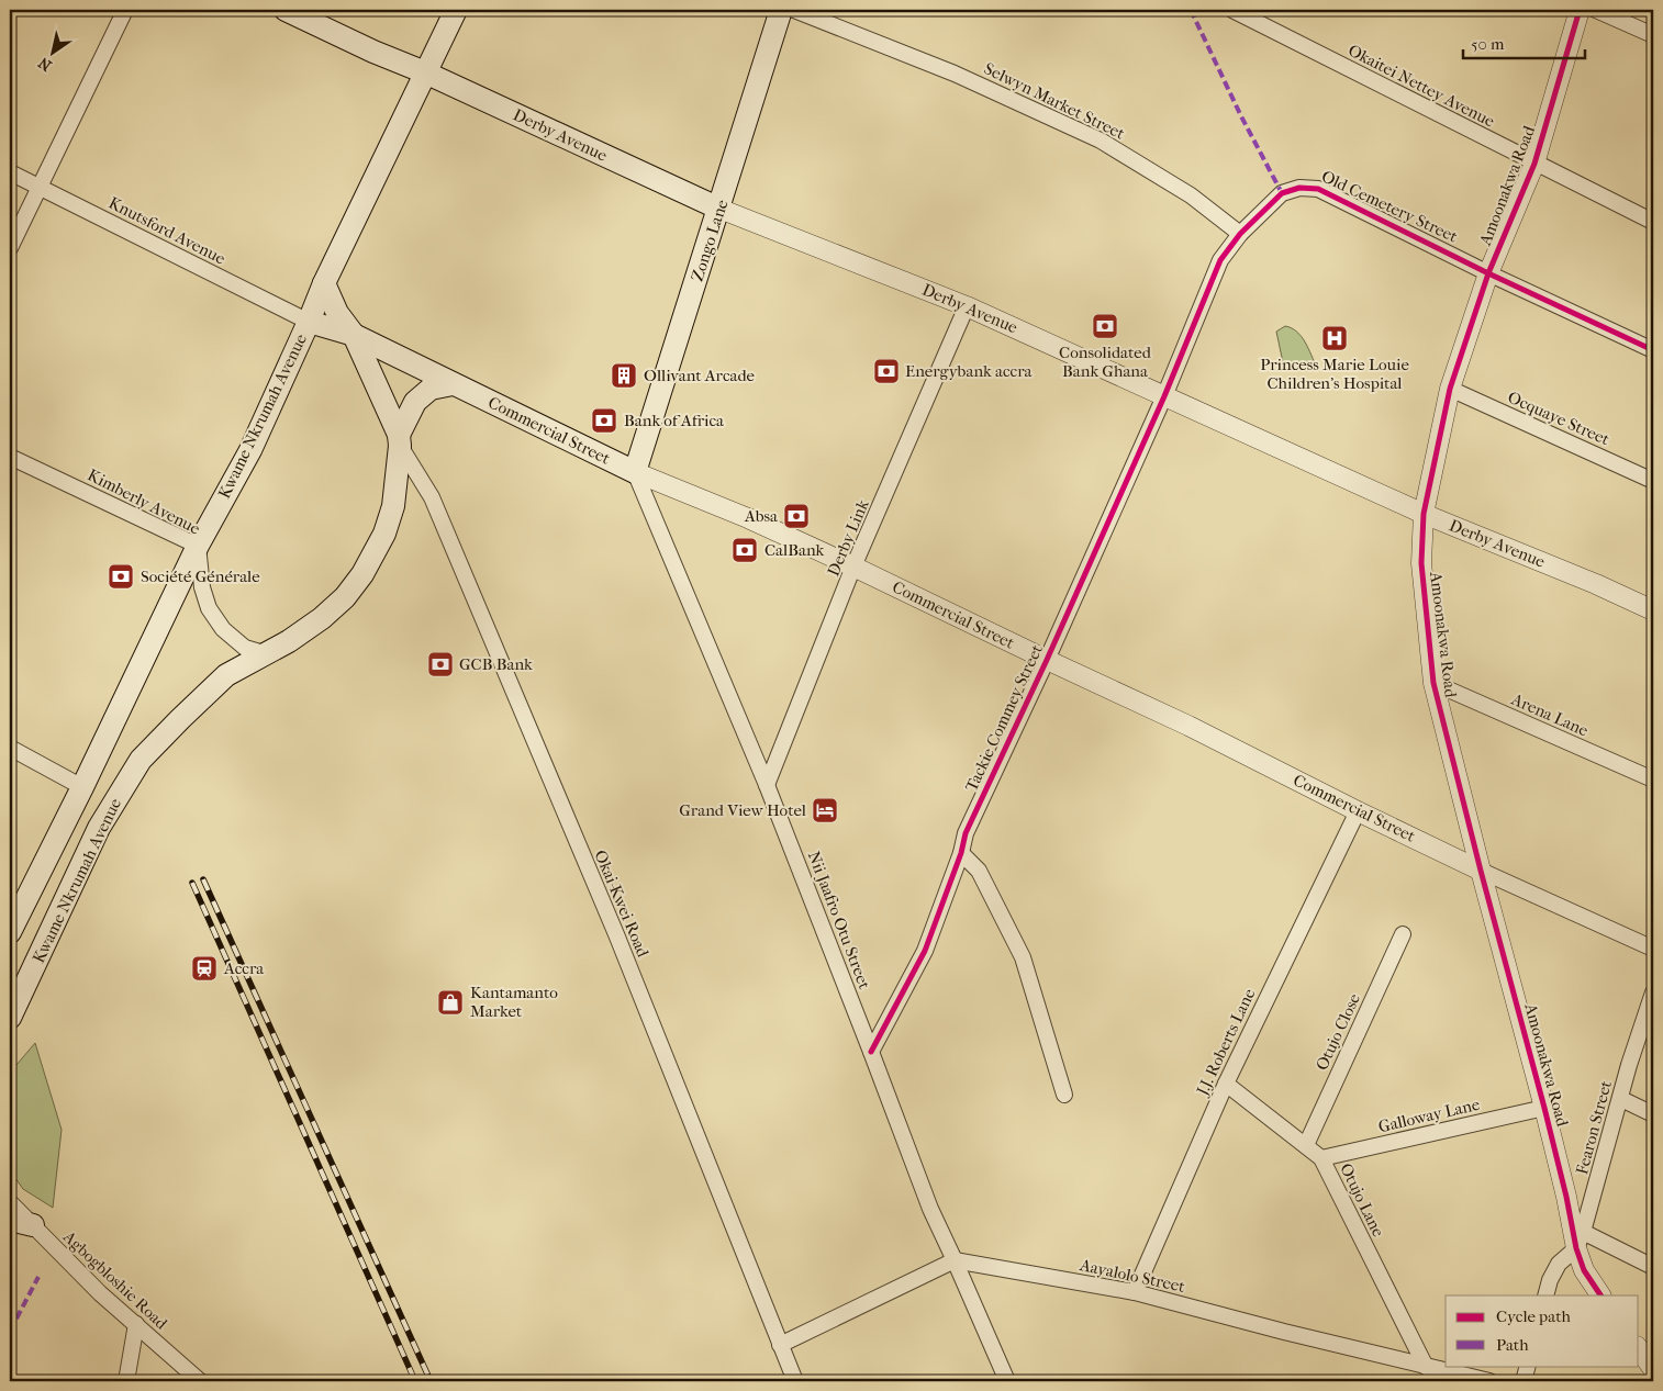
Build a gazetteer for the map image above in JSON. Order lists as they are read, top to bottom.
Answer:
{
  "streets": {
    "main road": [
      "Derby Avenue",
      "Zongo Lane",
      "Kwame Nkrumah Avenue",
      "Commercial Street"
    ],
    "street": [
      "Okaitei Nettey Avenue",
      "Selwyn Market Street",
      "Amoonakwa Road",
      "Old Cemetery Street",
      "Knutsford Avenue",
      "Ocquaye Street",
      "Kimberly Avenue",
      "Derby Link",
      "Arena Lane",
      "Tackie Commey Street",
      "Okai-Kwei Road",
      "Nii Jaafro Otu Street",
      "Otujo Close",
      "J.J. Roberts Lane",
      "Galloway Lane",
      "Fearon Street",
      "Otujo Lane",
      "Aayalolo Street",
      "Agbogbloshie Road"
    ]
  },
  "crossings": [
    ["Okaitei Nettey Avenue", "Amoonakwa Road"],
    ["Selwyn Market Street", "Old Cemetery Street"],
    ["Derby Avenue", "Amoonakwa Road"],
    ["Derby Avenue", "Zongo Lane"],
    ["Derby Avenue", "Kwame Nkrumah Avenue"],
    ["Derby Avenue", "Derby Link"],
    ["Derby Avenue", "Tackie Commey Street"],
    ["Amoonakwa Road", "Old Cemetery Street"],
    ["Amoonakwa Road", "Ocquaye Street"],
    ["Amoonakwa Road", "Commercial Street"],
    ["Amoonakwa Road", "Arena Lane"],
    ["Amoonakwa Road", "Galloway Lane"],
    ["Amoonakwa Road", "Fearon Street"],
    ["Knutsford Avenue", "Kwame Nkrumah Avenue"],
    ["Knutsford Avenue", "Commercial Street"],
    ["Zongo Lane", "Commercial Street"],
    ["Zongo Lane", "Nii Jaafro Otu Street"],
    ["Kwame Nkrumah Avenue", "Commercial Street"],
    ["Kwame Nkrumah Avenue", "Kimberly Avenue"],
    ["Kwame Nkrumah Avenue", "Okai-Kwei Road"],
    ["Commercial Street", "Derby Link"],
    ["Commercial Street", "Tackie Commey Street"],
    ["Commercial Street", "Nii Jaafro Otu Street"],
    ["Commercial Street", "J.J. Roberts Lane"],
    ["Derby Link", "Nii Jaafro Otu Street"],
    ["Tackie Commey Street", "Nii Jaafro Otu Street"],
    ["Nii Jaafro Otu Street", "Aayalolo Street"],
    ["Otujo Close", "Otujo Lane"],
    ["J.J. Roberts Lane", "Otujo Lane"],
    ["J.J. Roberts Lane", "Aayalolo Street"],
    ["Galloway Lane", "Otujo Lane"],
    ["Otujo Lane", "Aayalolo Street"]
  ],
  "places": {
    "bank": [
      "Consolidated Bank Ghana",
      "Energybank accra",
      "Bank of Africa",
      "Absa",
      "CalBank",
      "Société Générale",
      "GCB Bank"
    ],
    "hospital": ["Princess Marie Louie Children's Hospital"],
    "building": ["Ollivant Arcade"],
    "hotel": ["Grand View Hotel"],
    "station": ["Accra"],
    "shop": ["Kantamanto Market"]
  },
  "legend": ["Cycle path", "Path"],
  "scale_bar": "50 m",
  "north": "bottom left"
}
